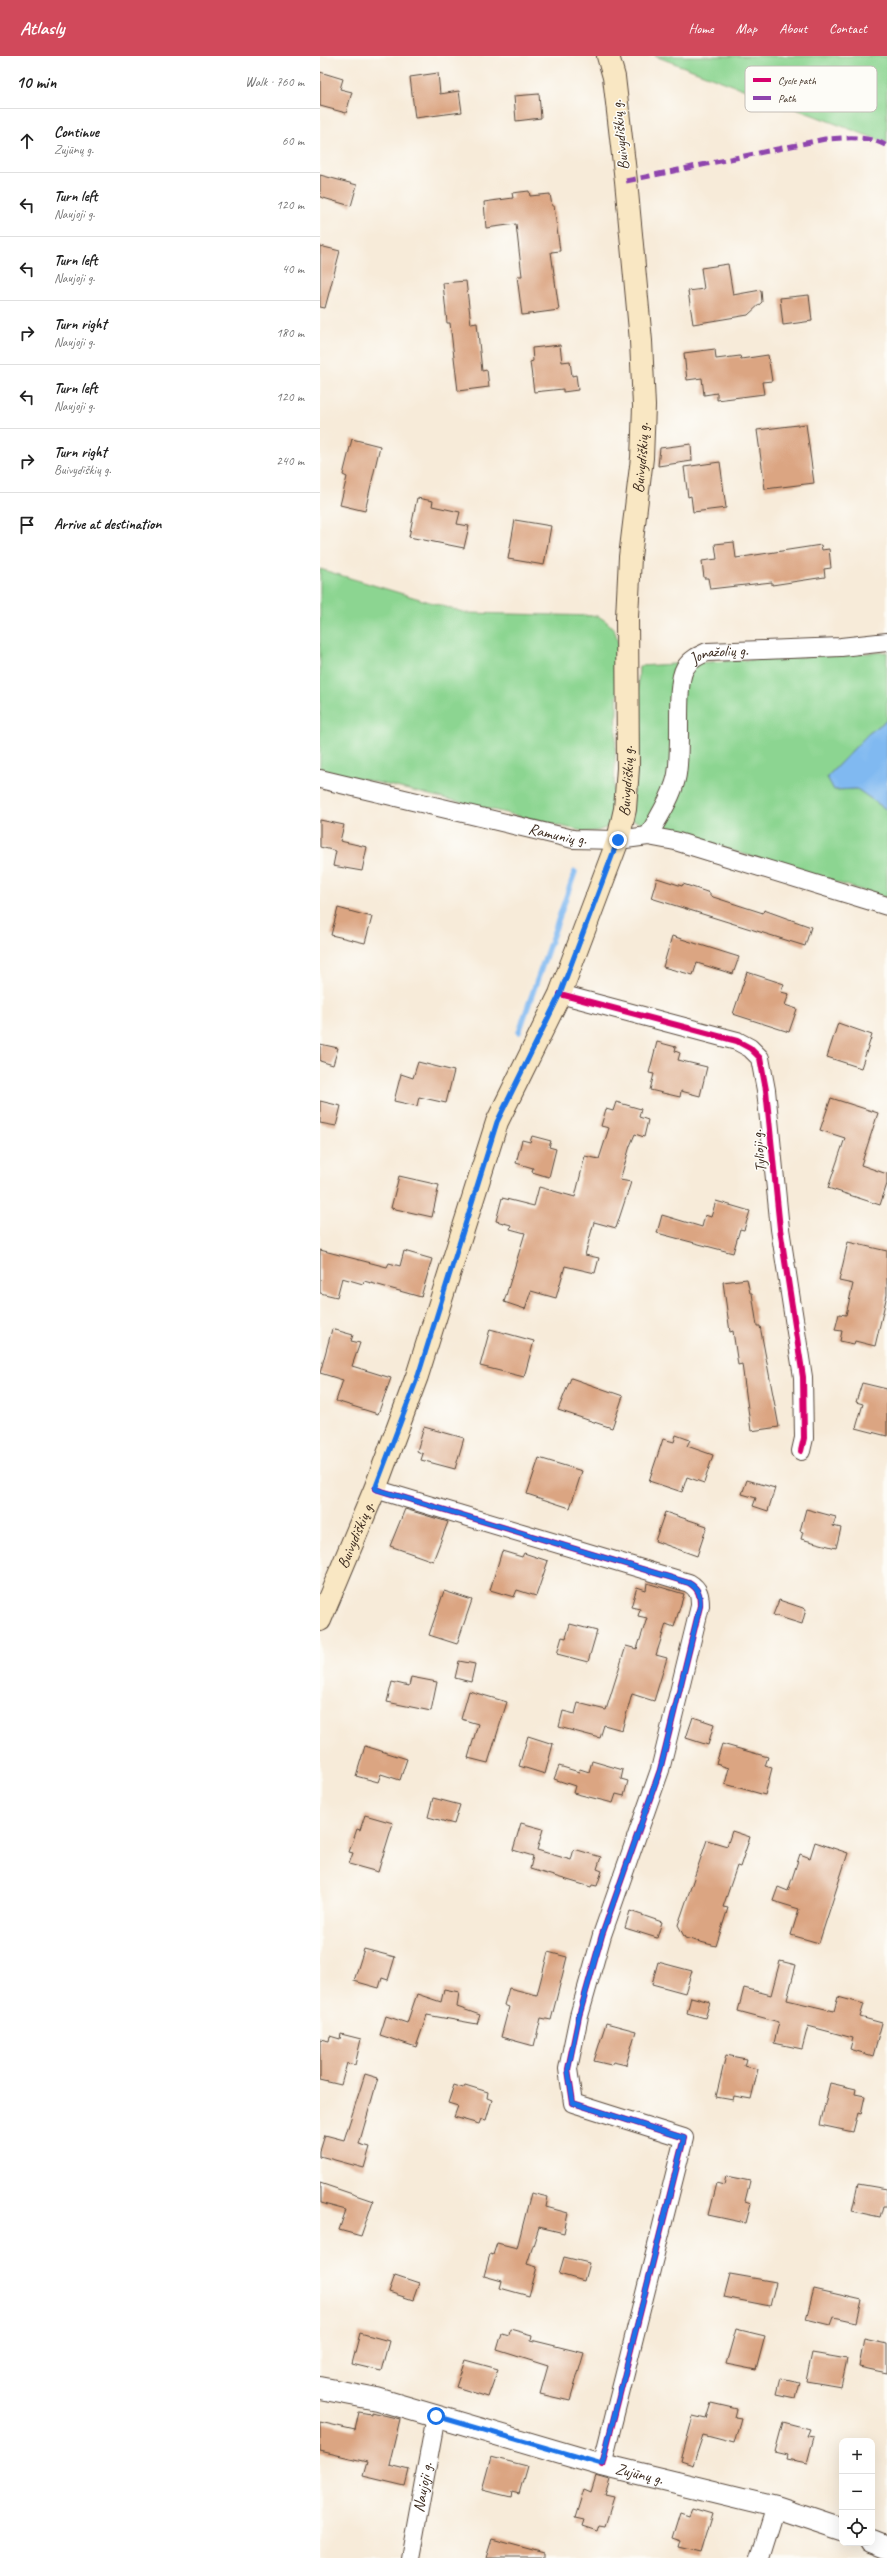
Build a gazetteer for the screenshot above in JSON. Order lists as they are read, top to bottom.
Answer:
{
  "streets": {
    "main road": ["Buivydiškių g."],
    "street": [
      "Jonažolių g.",
      "Ramunių g.",
      "Tylioji g.",
      "Zujūnų g.",
      "Naujoji g."
    ]
  },
  "crossings": [
    ["Buivydiškių g.", "Ramunių g."],
    ["Buivydiškių g.", "Tylioji g."],
    ["Jonažolių g.", "Ramunių g."],
    ["Zujūnų g.", "Naujoji g."]
  ],
  "legend": ["Cycle path", "Path"],
  "page": {
    "header": "Atlasly",
    "nav": [
      "Home",
      "Map",
      "About",
      "Contact"
    ],
    "heading": ["10 min", "Walk · 760 m"],
    "list": [
      ["Continue", "Zujūnų g.", "60 m"],
      ["Turn left", "Naujoji g.", "120 m"],
      ["Turn left", "Naujoji g.", "40 m"],
      ["Turn right", "Naujoji g.", "180 m"],
      ["Turn left", "Naujoji g.", "120 m"],
      ["Turn right", "Buivydiškių g.", "240 m"],
      "Arrive at destination"
    ],
    "map_buttons": ["+", "−"]
  }
}
